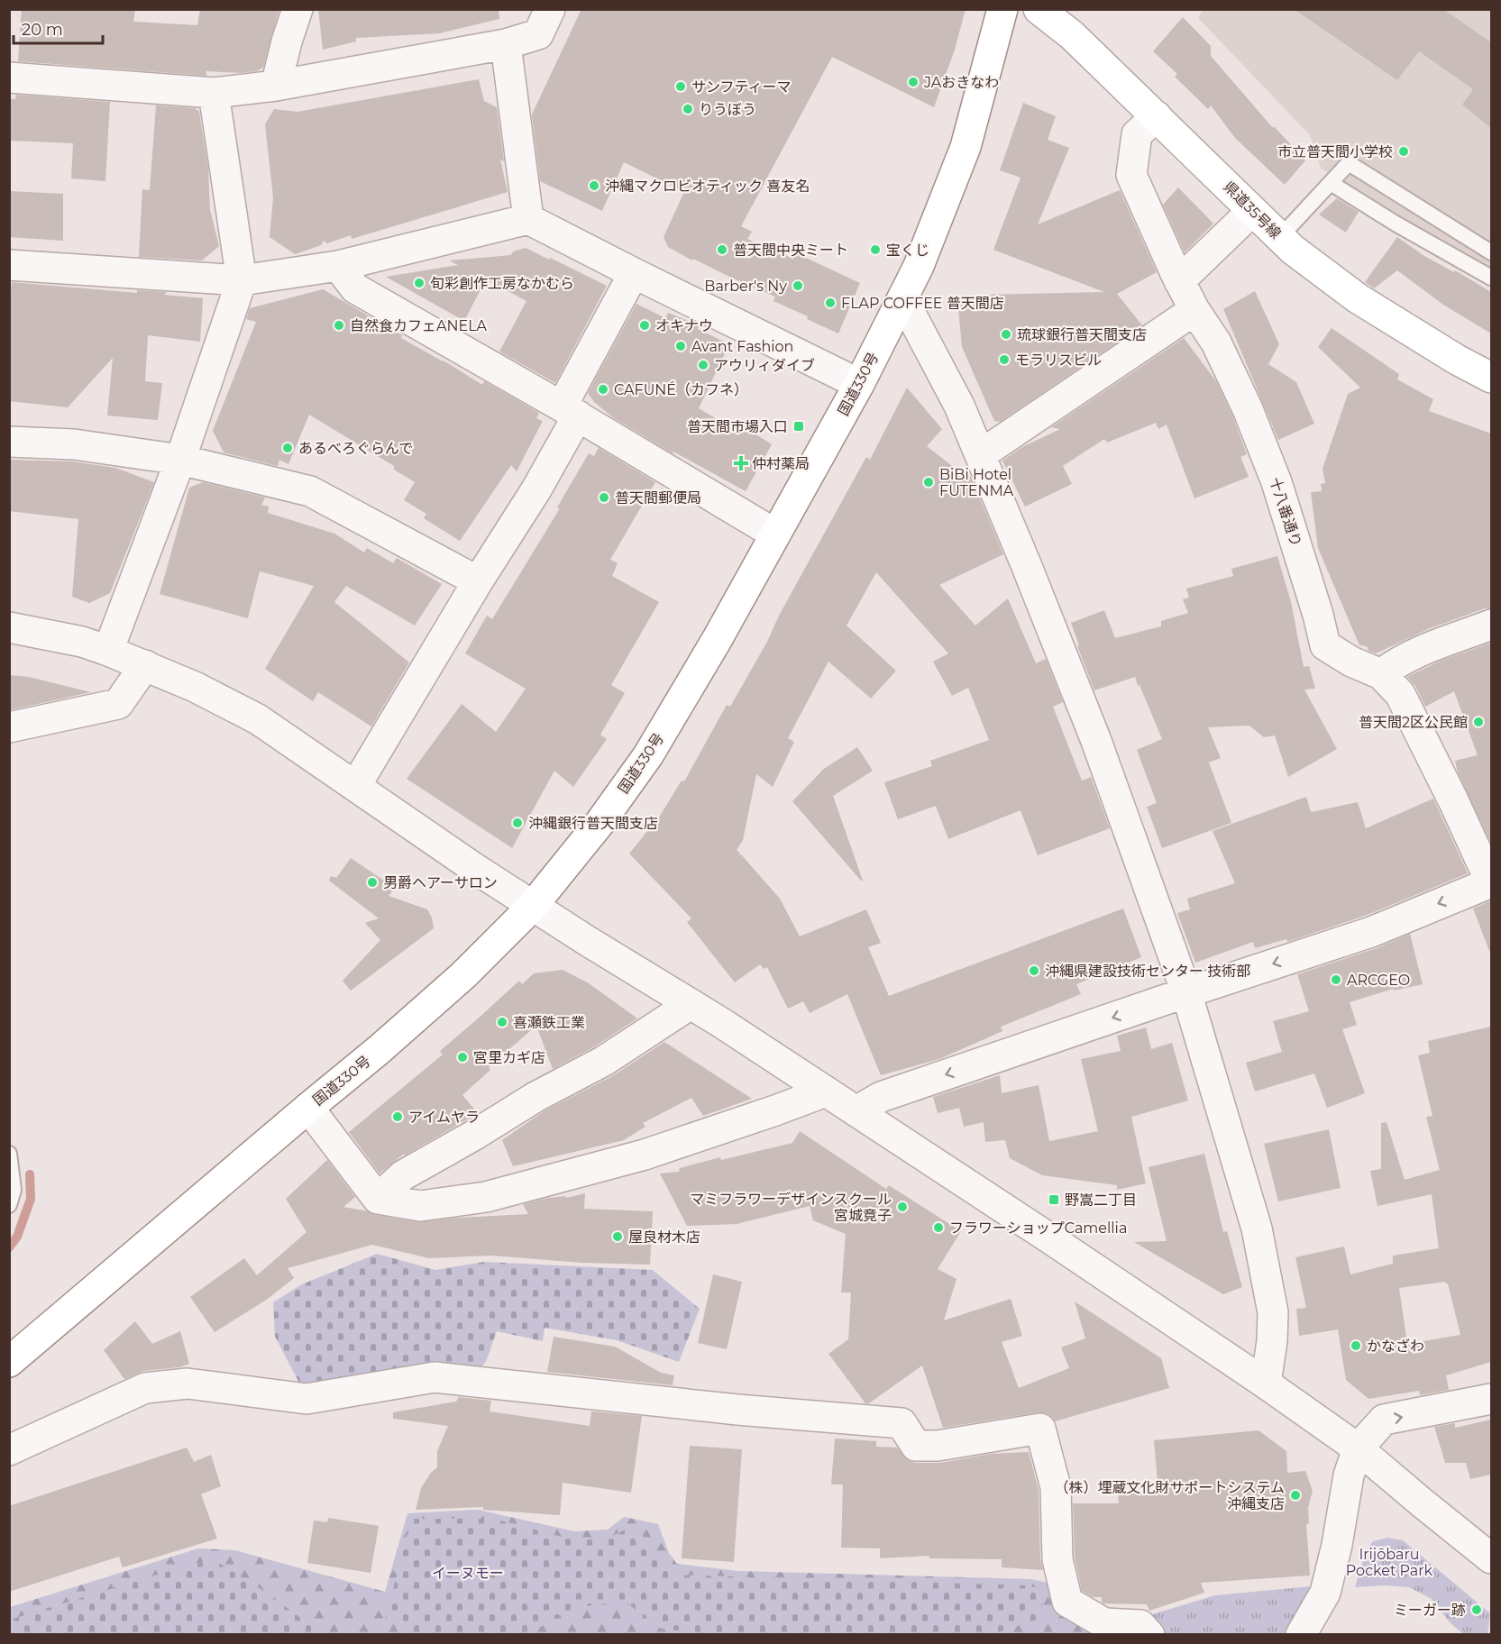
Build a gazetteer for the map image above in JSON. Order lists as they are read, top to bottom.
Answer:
{
  "streets": {
    "main road": ["県道35号線", "国道330号"],
    "street": ["十八番通り"]
  },
  "crossings": [
    ["県道35号線", "十八番通り"]
  ],
  "parks": ["Irijōbaru Pocket Park", "イーヌモー"],
  "places": {
    "other": [
      "JAおきなわ",
      "サンフティーマ",
      "りうぼう",
      "市立普天間小学校",
      "沖縄マクロビオティック 喜友名",
      "普天間中央ミート",
      "宝くじ",
      "旬彩創作工房なかむら",
      "Barber's Ny",
      "FLAP COFFEE 普天間店",
      "自然食カフェANELA",
      "オキナウ",
      "琉球銀行普天間支店",
      "Avant Fashion",
      "モラリスビル",
      "アウリィダイブ",
      "CAFUNÉ（カフネ）",
      "あるべろぐらんで",
      "BiBi Hotel FUTENMA",
      "普天間郵便局",
      "普天間2区公民館",
      "沖縄銀行普天間支店",
      "男爵ヘアーサロン",
      "沖縄県建設技術センター 技術部",
      "ARCGEO",
      "喜瀬鉄工業",
      "宮里カギ店",
      "アイムヤラ",
      "マミフラワーデザインスクール 宮城竟子",
      "フラワーショップCamellia",
      "屋良材木店",
      "かなざわ",
      "（株）埋蔵文化財サポートシステム 沖縄支店",
      "ミーガー跡"
    ],
    "transit": ["普天間市場入口", "野嵩二丁目"],
    "health": ["仲村薬局"]
  },
  "scale_bar": "20 m"
}
